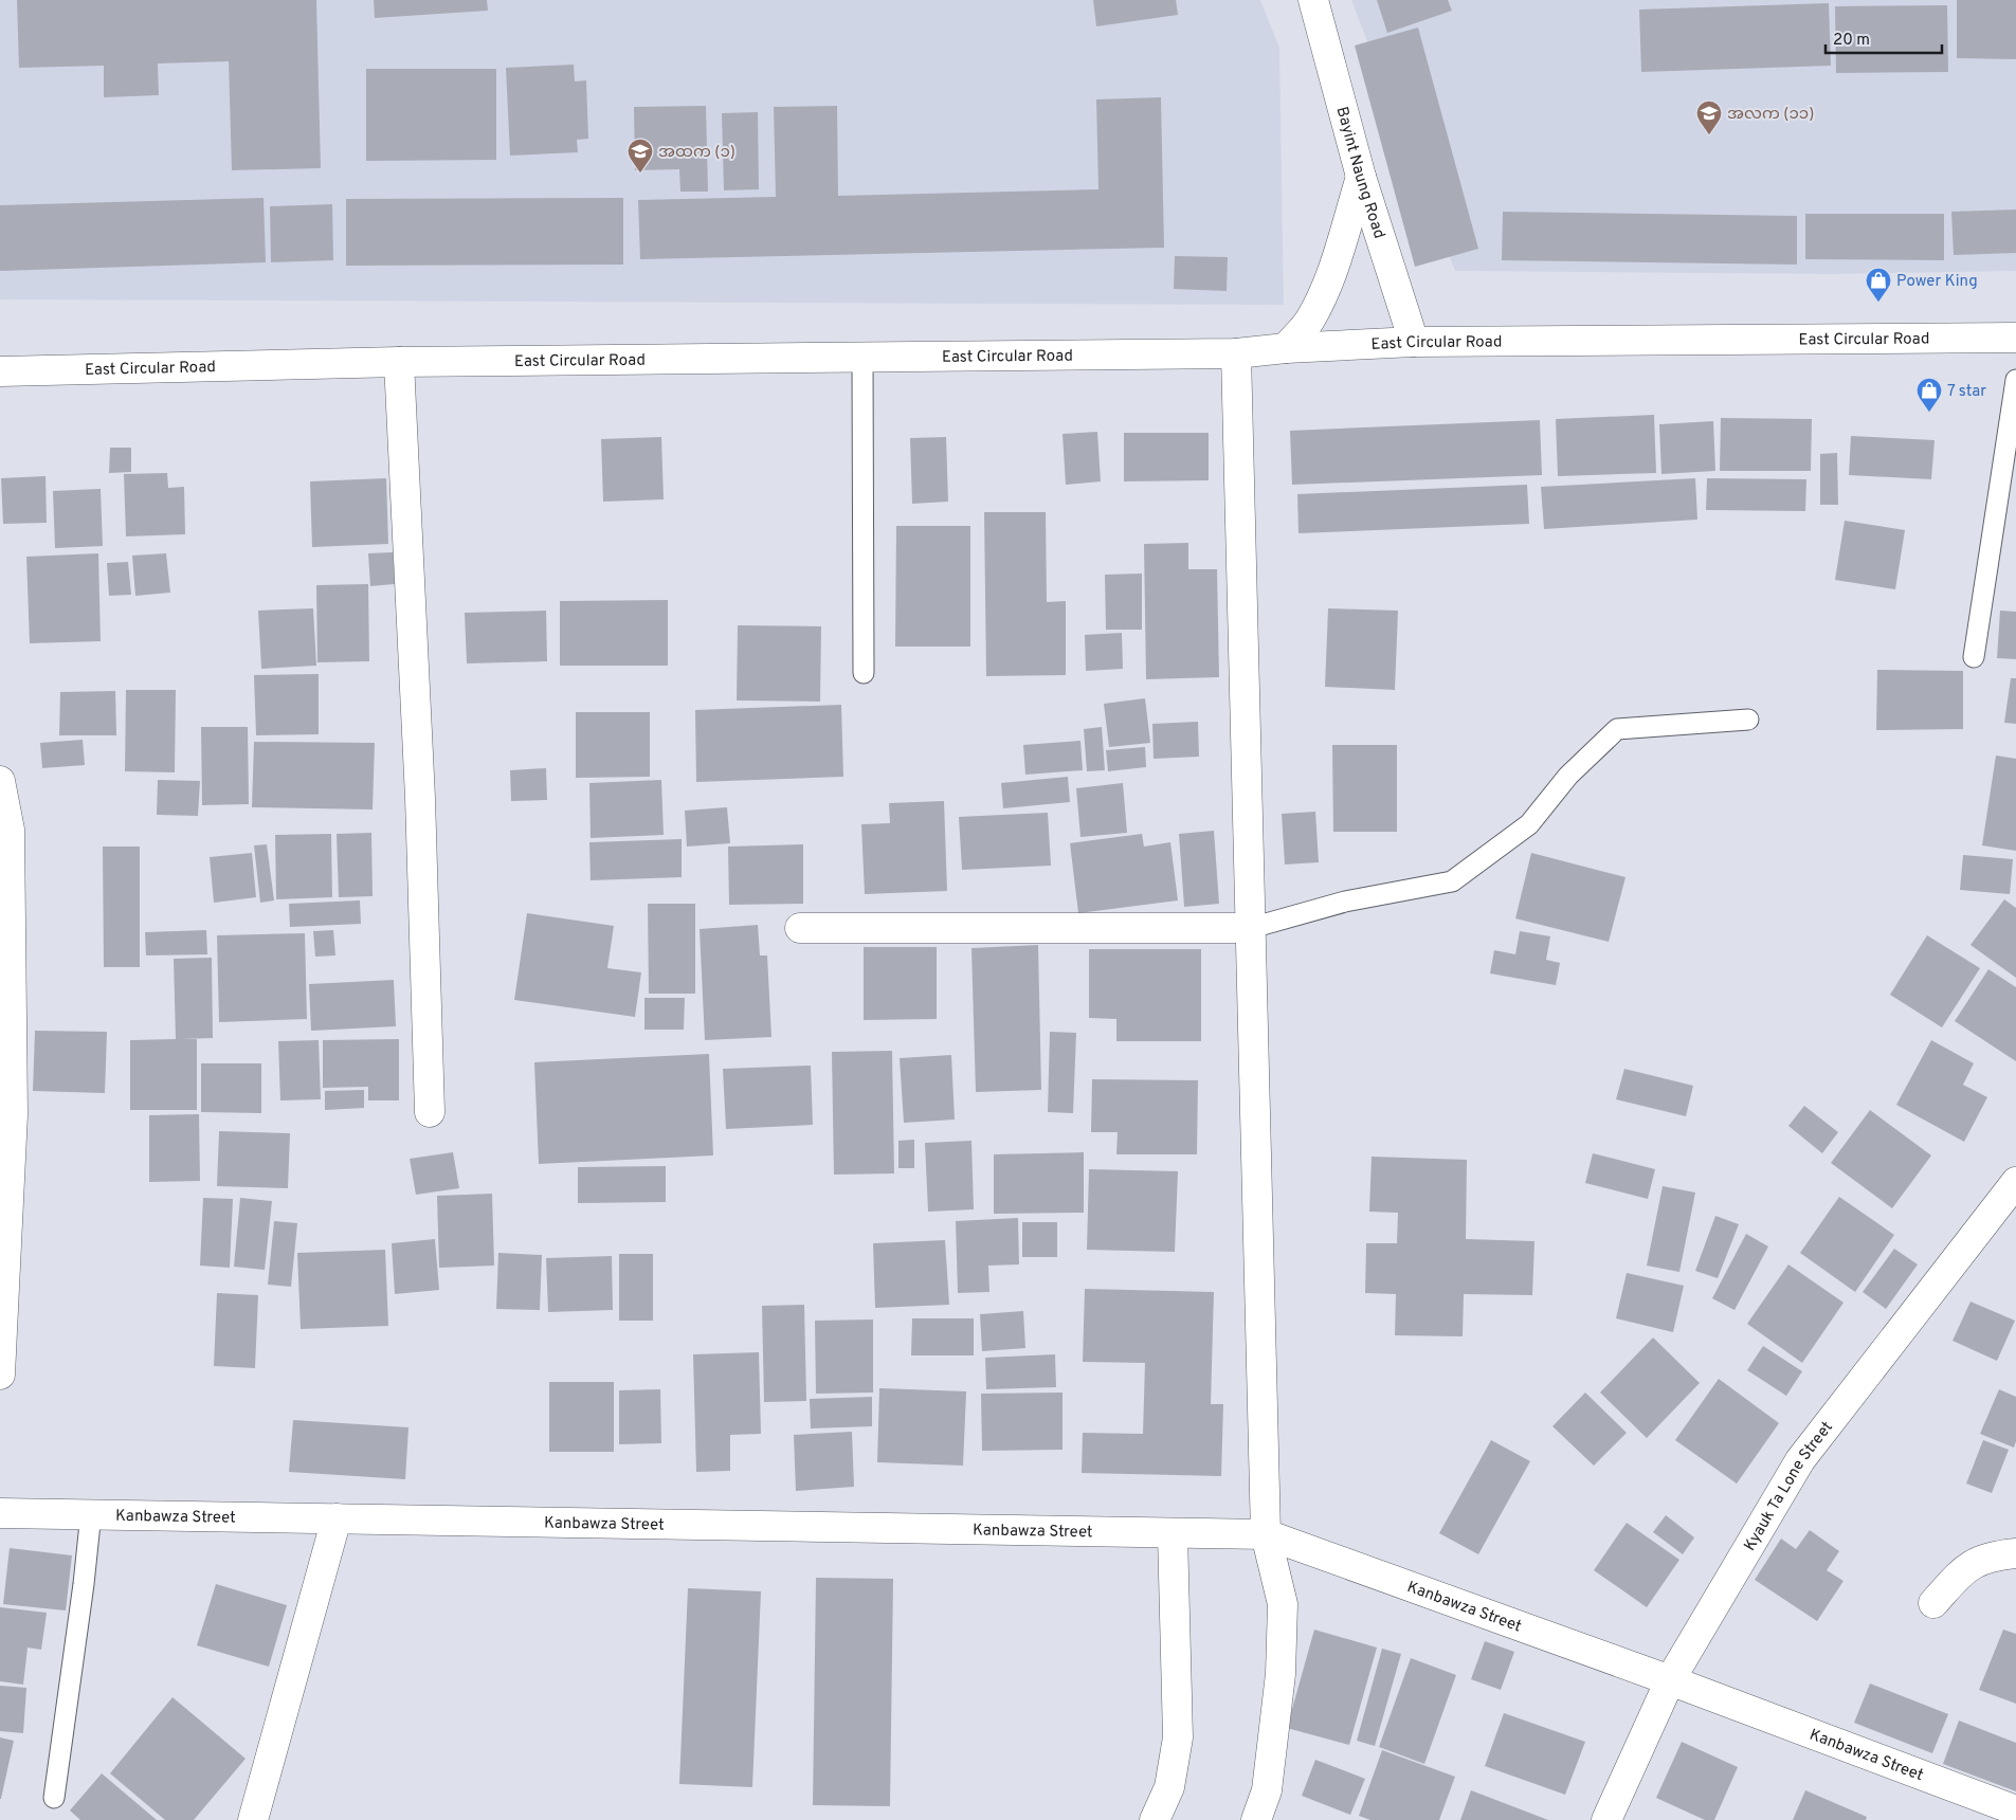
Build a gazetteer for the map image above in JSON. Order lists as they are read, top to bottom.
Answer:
{
  "streets": {
    "street": [
      "Bayint Naung Road",
      "East Circular Road",
      "Kyauk Ta Lone Street",
      "Kanbawza Street"
    ]
  },
  "crossings": [
    ["Bayint Naung Road", "East Circular Road"],
    ["Kyauk Ta Lone Street", "Kanbawza Street"]
  ],
  "places": {
    "school or university": ["အလက (၁၁)", "အထက (၁)"],
    "shop": ["Power King", "7 star"]
  },
  "scale_bar": "20 m"
}
